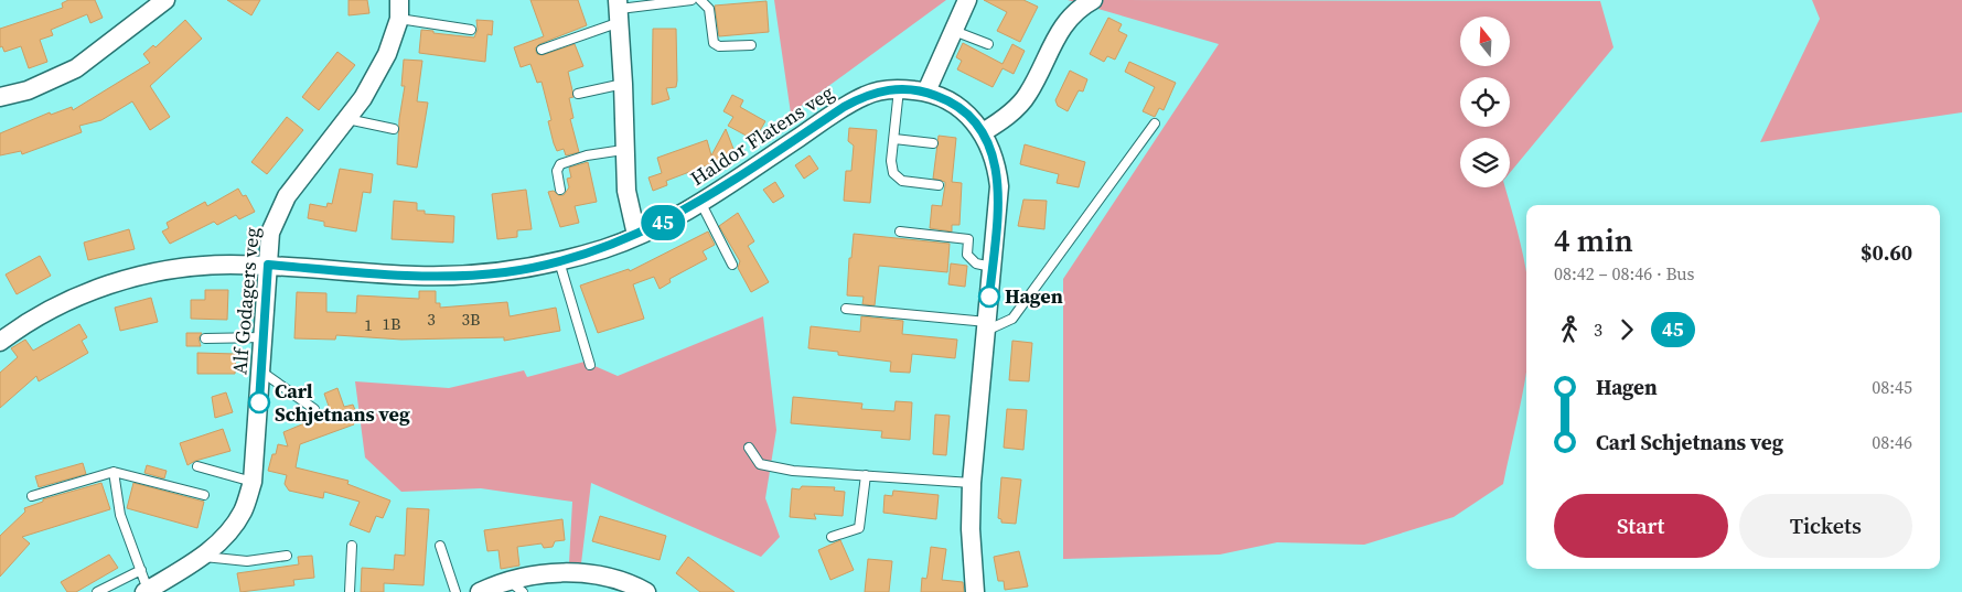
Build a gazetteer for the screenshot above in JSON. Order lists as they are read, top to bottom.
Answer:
{
  "streets": {
    "street": ["Haldor Flatens veg", "Alf Godagers veg"]
  },
  "crossings": [
    ["Haldor Flatens veg", "Alf Godagers veg"]
  ],
  "places": ["Hagen", "Carl Schjetnans veg"],
  "lines": ["bus line 45"],
  "house_numbers": [
    "3",
    "3B",
    "1B",
    "1"
  ],
  "north": "top",
  "page": {
    "on_map": "45",
    "heading": ["4 min", "08:42 – 08:46 · Bus", "$0.60"],
    "legs": ["3", "45"],
    "list": [
      {
        "name": "Hagen",
        "value": "08:45"
      },
      {
        "name": "Carl Schjetnans veg",
        "value": "08:46"
      }
    ],
    "buttons": ["Start", "Tickets"]
  }
}
